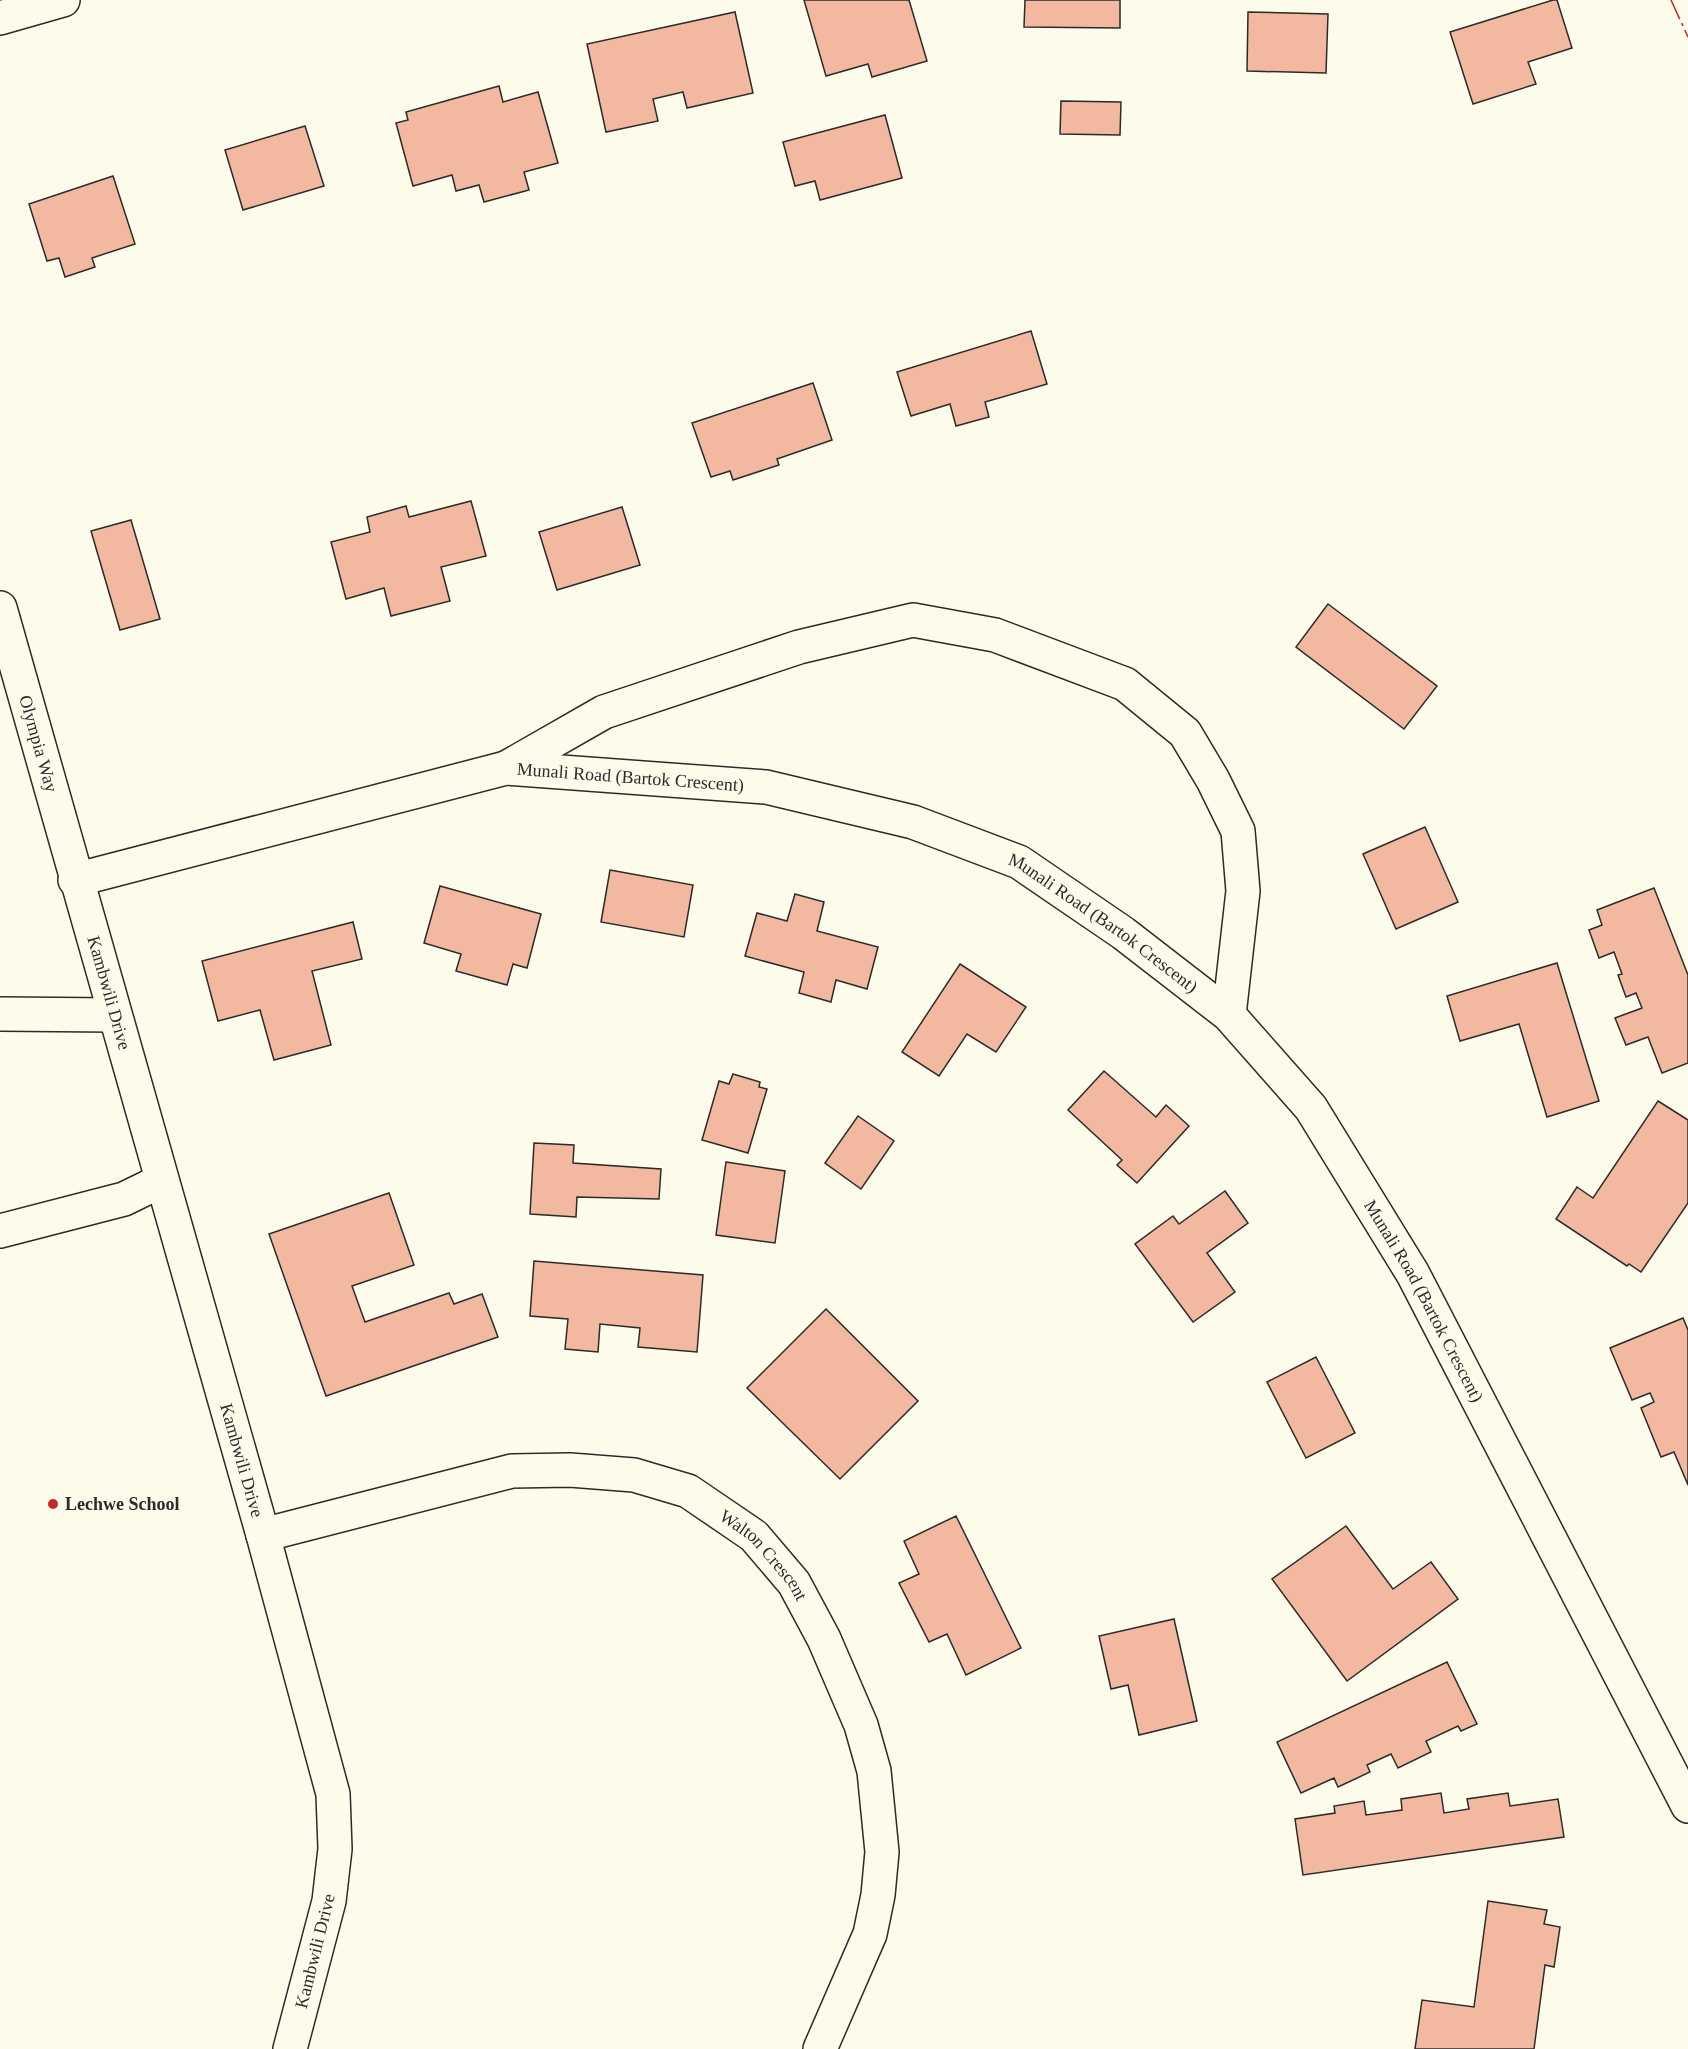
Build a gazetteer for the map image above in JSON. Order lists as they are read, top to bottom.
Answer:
{
  "streets": {
    "street": [
      "Olympia Way",
      "Munali Road (Bartok Crescent)",
      "Kambwili Drive",
      "Walton Crescent"
    ]
  },
  "crossings": [
    ["Olympia Way", "Munali Road (Bartok Crescent)"],
    ["Olympia Way", "Kambwili Drive"],
    ["Munali Road (Bartok Crescent)", "Kambwili Drive"],
    ["Kambwili Drive", "Walton Crescent"]
  ],
  "places": ["Lechwe School"]
}
